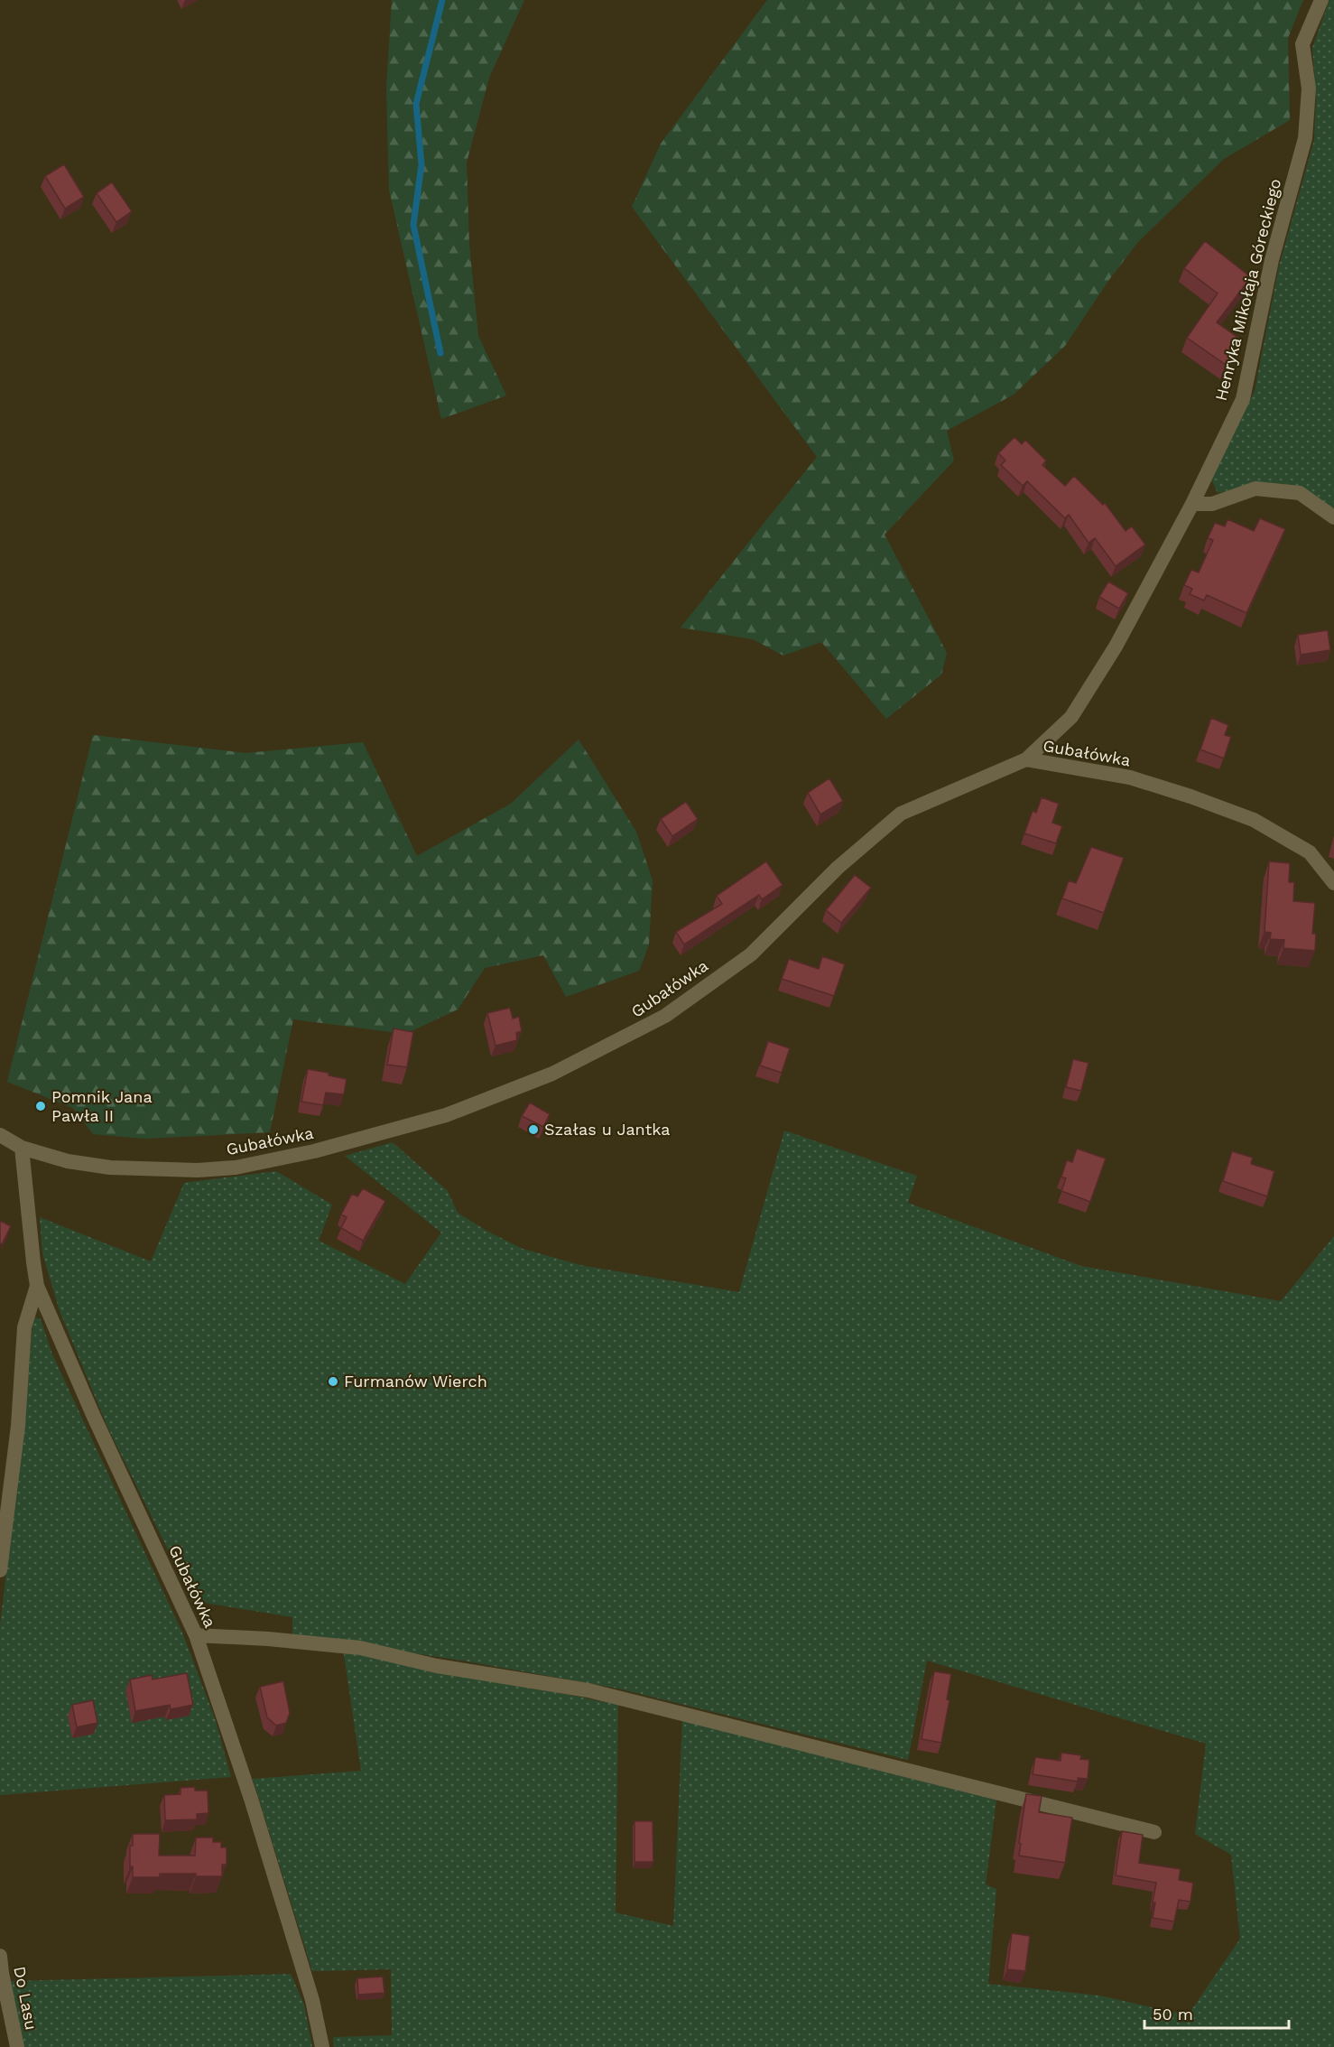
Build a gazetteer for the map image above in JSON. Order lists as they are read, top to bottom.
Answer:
{
  "streets": {
    "street": ["Henryka Mikołaja Góreckiego", "Gubałówka", "Do Lasu"]
  },
  "crossings": [
    ["Henryka Mikołaja Góreckiego", "Gubałówka"]
  ],
  "places": ["Pomnik Jana Pawła II", "Szałas u Jantka", "Furmanów Wierch"],
  "scale_bar": "50 m"
}
